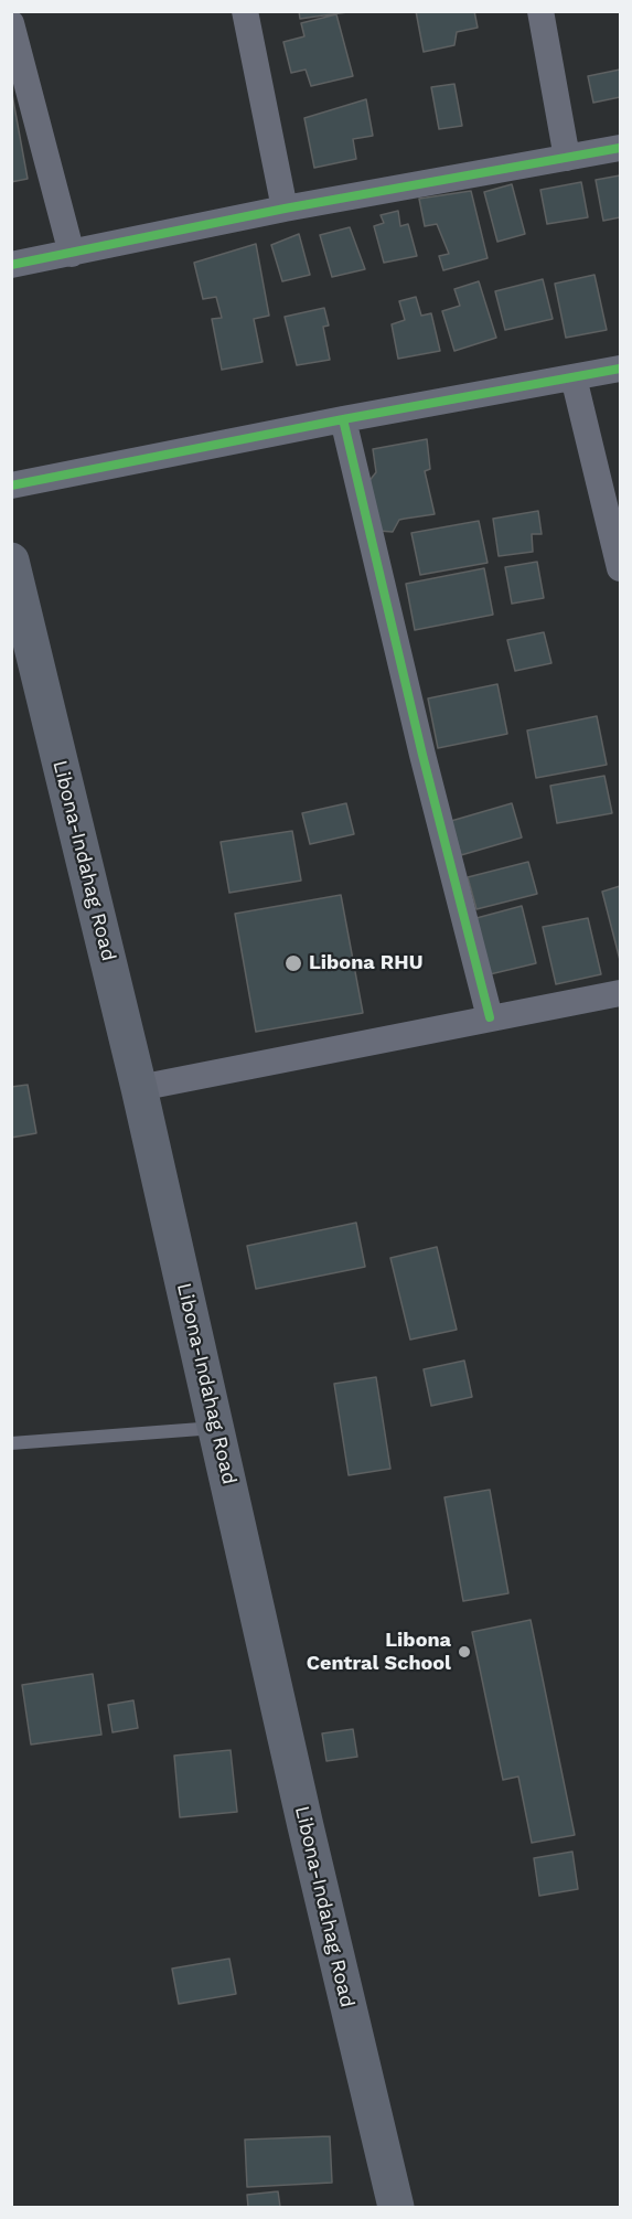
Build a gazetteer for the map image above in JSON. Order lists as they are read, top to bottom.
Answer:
{
  "streets": {
    "main road": ["Libona-Indahag Road"]
  },
  "places": ["Libona RHU", "Libona Central School"]
}
